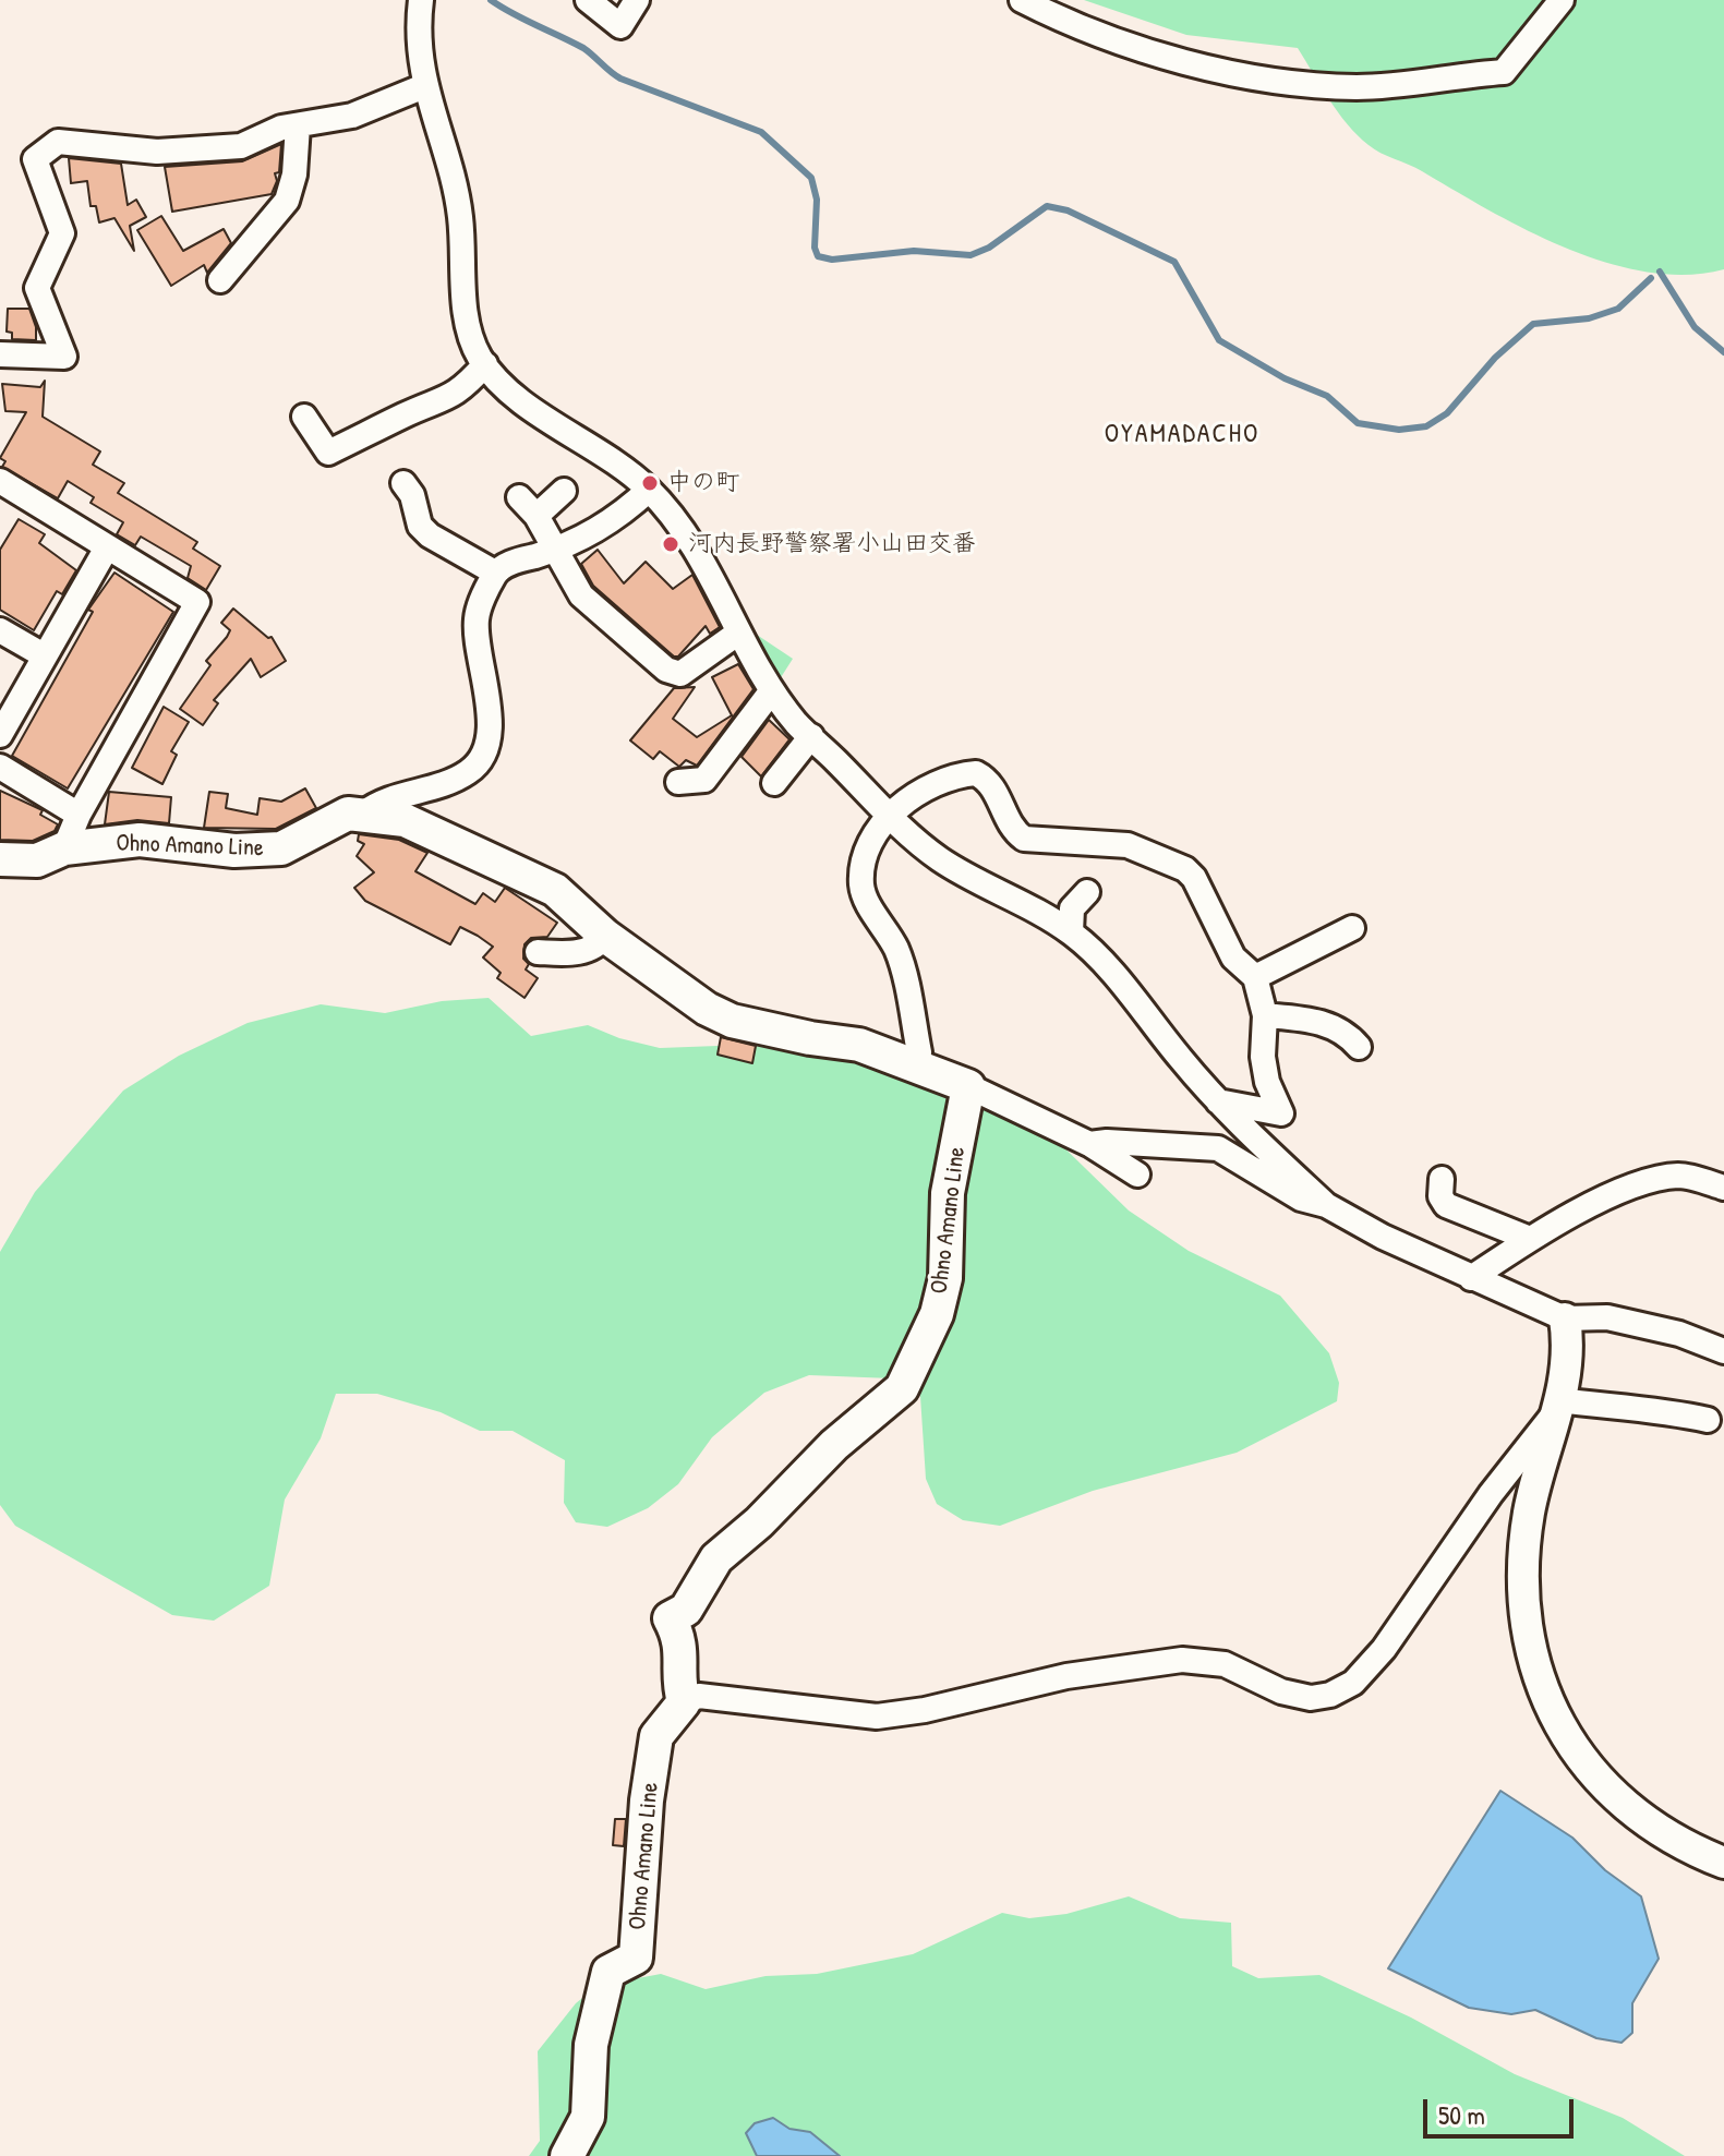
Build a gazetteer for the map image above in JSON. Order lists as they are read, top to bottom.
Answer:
{
  "streets": {
    "main road": ["Ohno Amano Line"]
  },
  "districts": ["OYAMADACHO"],
  "places": ["中の町", "河内長野警察署小山田交番"],
  "scale_bar": "50 m"
}
